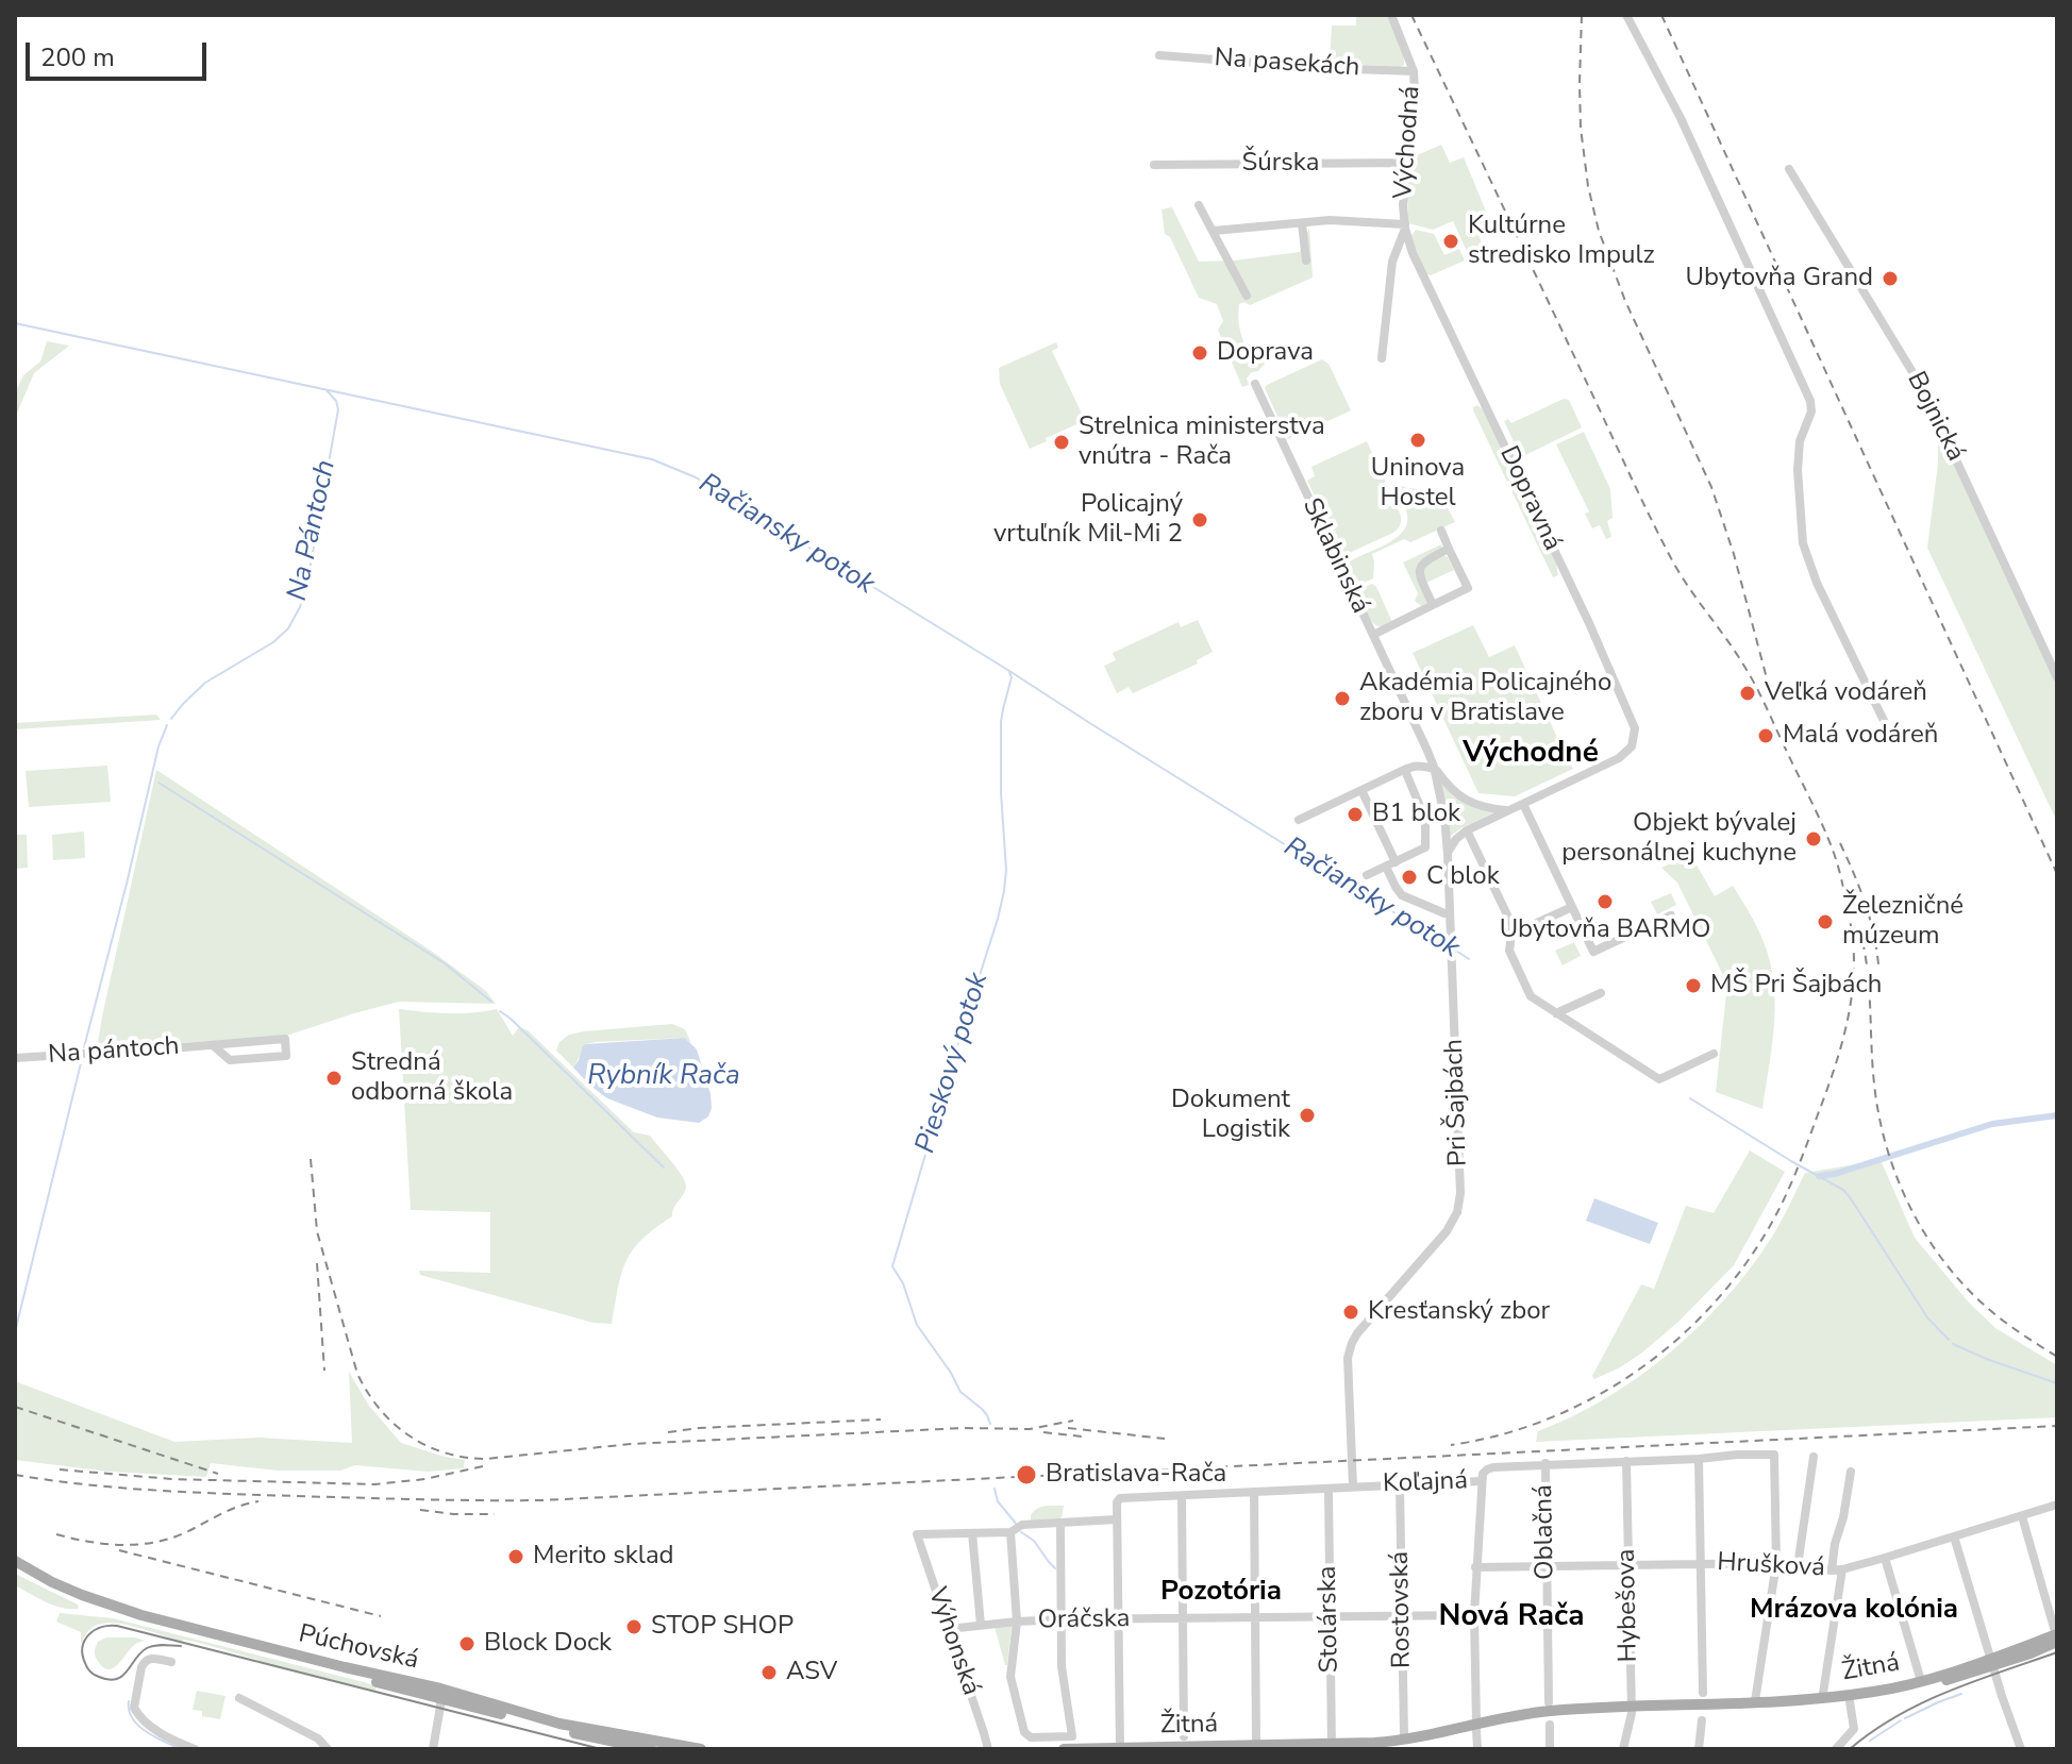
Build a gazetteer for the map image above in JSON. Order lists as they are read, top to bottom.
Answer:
{
  "streets": {
    "main road": ["Púchovská", "Žitná"],
    "street": [
      "Na pasekách",
      "Východná",
      "Šúrska",
      "Bojnická",
      "Dopravná",
      "Sklabinská",
      "Na pántoch",
      "Pri Šajbách",
      "Koľajná",
      "Oblačná",
      "Hrušková",
      "Hybešova",
      "Rostovská",
      "Stolárska",
      "Oráčska",
      "Výhonská"
    ]
  },
  "crossings": [
    ["Na pasekách", "Východná"],
    ["Východná", "Šúrska"],
    ["Východná", "Dopravná"],
    ["Sklabinská", "Pri Šajbách"],
    ["Pri Šajbách", "Koľajná"],
    ["Koľajná", "Oblačná"],
    ["Koľajná", "Hrušková"],
    ["Koľajná", "Hybešova"],
    ["Koľajná", "Rostovská"],
    ["Koľajná", "Stolárska"],
    ["Oblačná", "Hrušková"],
    ["Hrušková", "Hybešova"],
    ["Hybešova", "Žitná"],
    ["Rostovská", "Oráčska"],
    ["Stolárska", "Oráčska"],
    ["Stolárska", "Žitná"],
    ["Oráčska", "Výhonská"]
  ],
  "districts": [
    "Východné",
    "Pozotória",
    "Mrázova kolónia",
    "Nová Rača"
  ],
  "water": [
    "Na Pántoch",
    "Račiansky potok",
    "Pieskový potok",
    "Rybník Rača"
  ],
  "places": [
    "Kultúrne stredisko Impulz",
    "Ubytovňa Grand",
    "Doprava",
    "Uninova Hostel",
    "Strelnica ministerstva vnútra - Rača",
    "Policajný vrtuľník Mil-Mi 2",
    "Veľká vodáreň",
    "Akadémia Policajného zboru v Bratislave",
    "Malá vodáreň",
    "B1 blok",
    "Objekt bývalej personálnej kuchyne",
    "C blok",
    "Ubytovňa BARMO",
    "Železničné múzeum",
    "MŠ Pri Šajbách",
    "Stredná odborná škola",
    "Dokument Logistik",
    "Kresťanský zbor",
    "Bratislava-Rača",
    "Merito sklad",
    "STOP SHOP",
    "Block Dock",
    "ASV"
  ],
  "scale_bar": "200 m"
}
